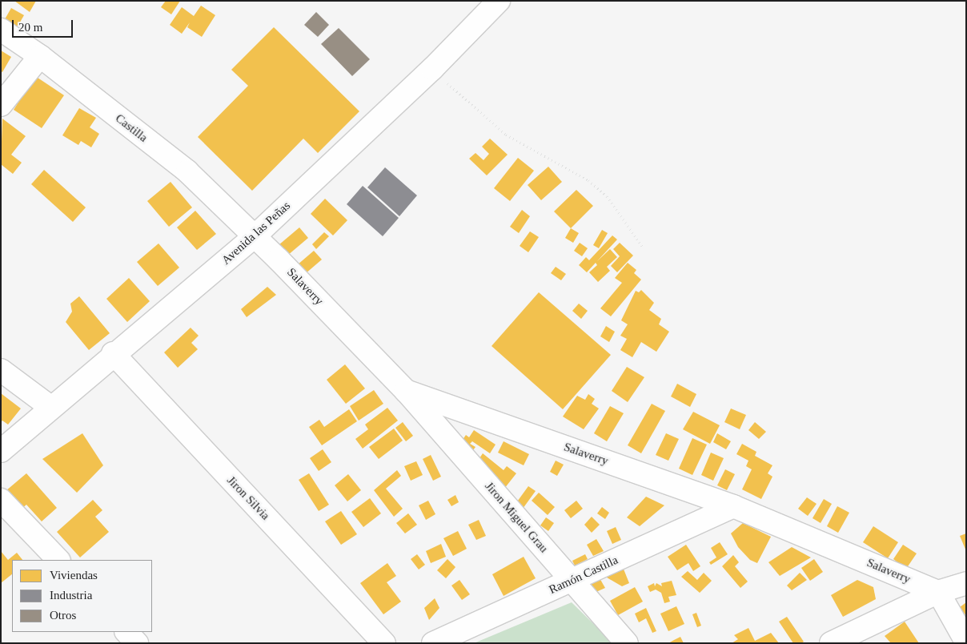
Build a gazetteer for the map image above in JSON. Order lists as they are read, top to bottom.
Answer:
{
  "streets": {
    "street": [
      "Castilla",
      "Avenida las Peñas",
      "Salaverry",
      "Jiron Silvia",
      "Jiron Miguel Grau",
      "Ramón Castilla"
    ]
  },
  "crossings": [
    ["Castilla", "Avenida las Peñas"],
    ["Castilla", "Salaverry"],
    ["Avenida las Peñas", "Salaverry"],
    ["Avenida las Peñas", "Jiron Silvia"],
    ["Salaverry", "Jiron Miguel Grau"],
    ["Salaverry", "Ramón Castilla"],
    ["Jiron Miguel Grau", "Ramón Castilla"]
  ],
  "legend": ["Viviendas", "Industria", "Otros"],
  "scale_bar": "20 m"
}
